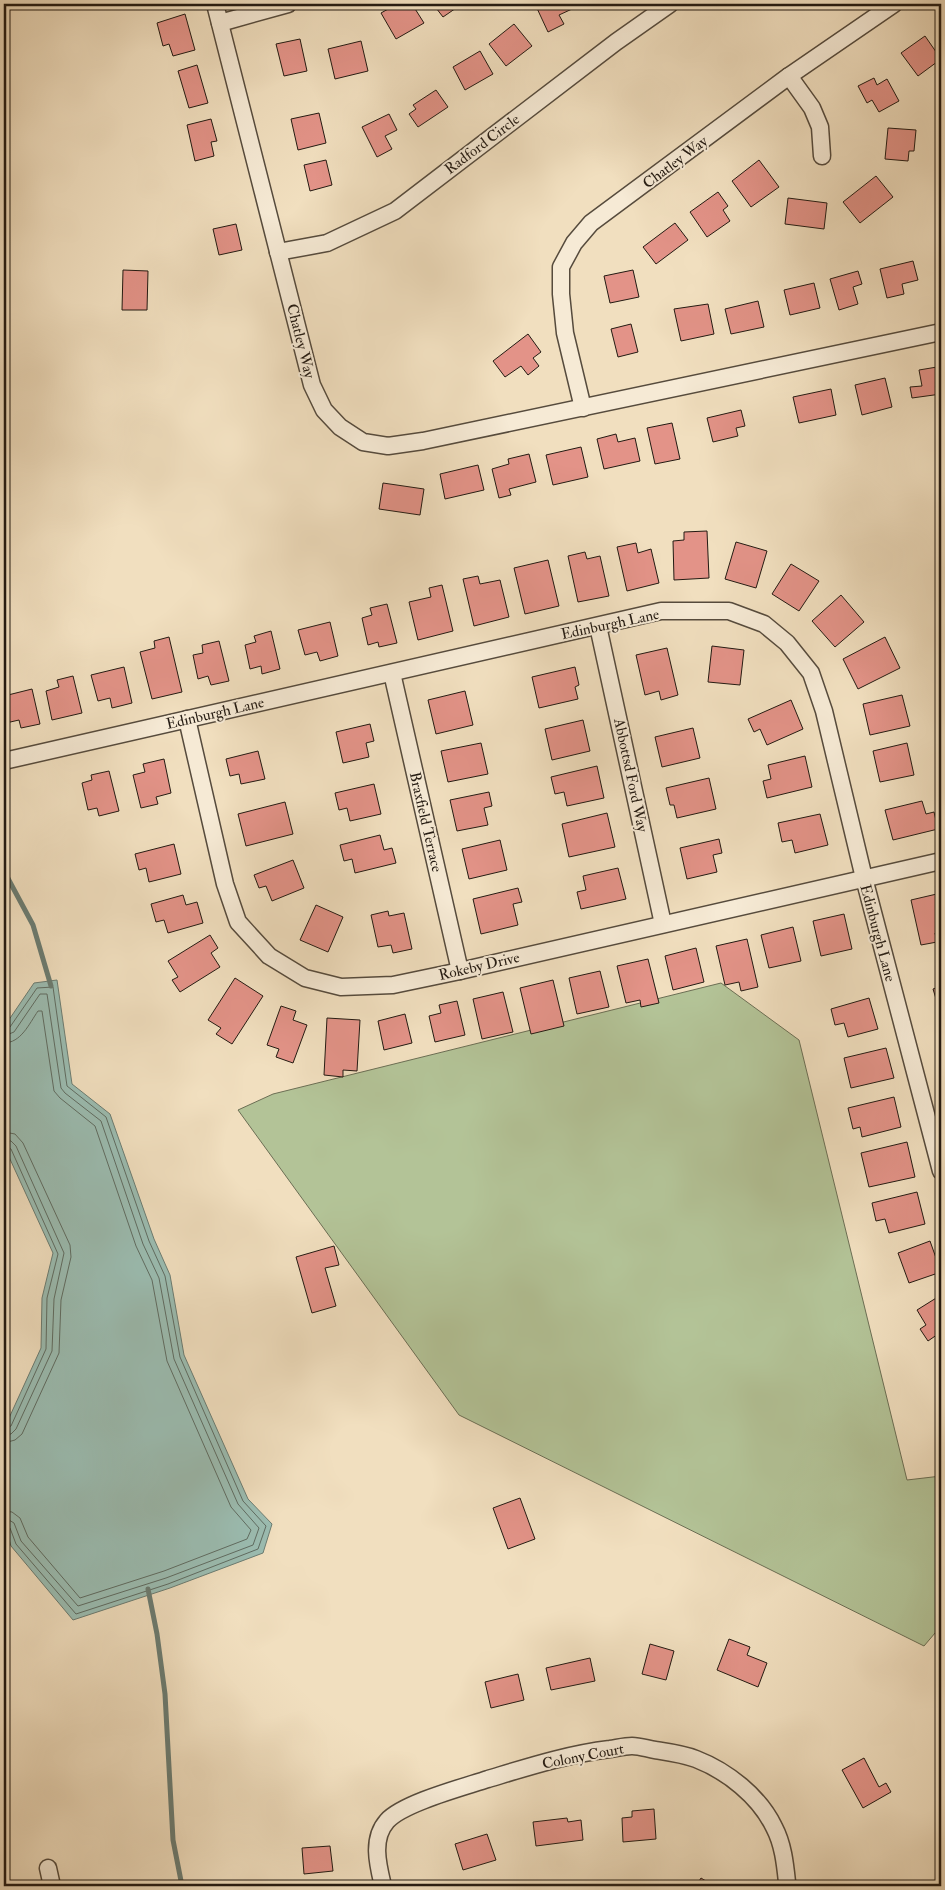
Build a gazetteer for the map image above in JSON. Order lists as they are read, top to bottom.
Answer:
{
  "streets": {
    "street": [
      "Radford Circle",
      "Chatley Way",
      "Edinburgh Lane",
      "Abbottsd Ford Way",
      "Braxfield Terrace",
      "Rokeby Drive",
      "Colony Court"
    ]
  },
  "crossings": [
    ["Radford Circle", "Chatley Way"],
    ["Edinburgh Lane", "Abbottsd Ford Way"],
    ["Edinburgh Lane", "Braxfield Terrace"],
    ["Edinburgh Lane", "Rokeby Drive"],
    ["Abbottsd Ford Way", "Rokeby Drive"],
    ["Braxfield Terrace", "Rokeby Drive"]
  ]
}
